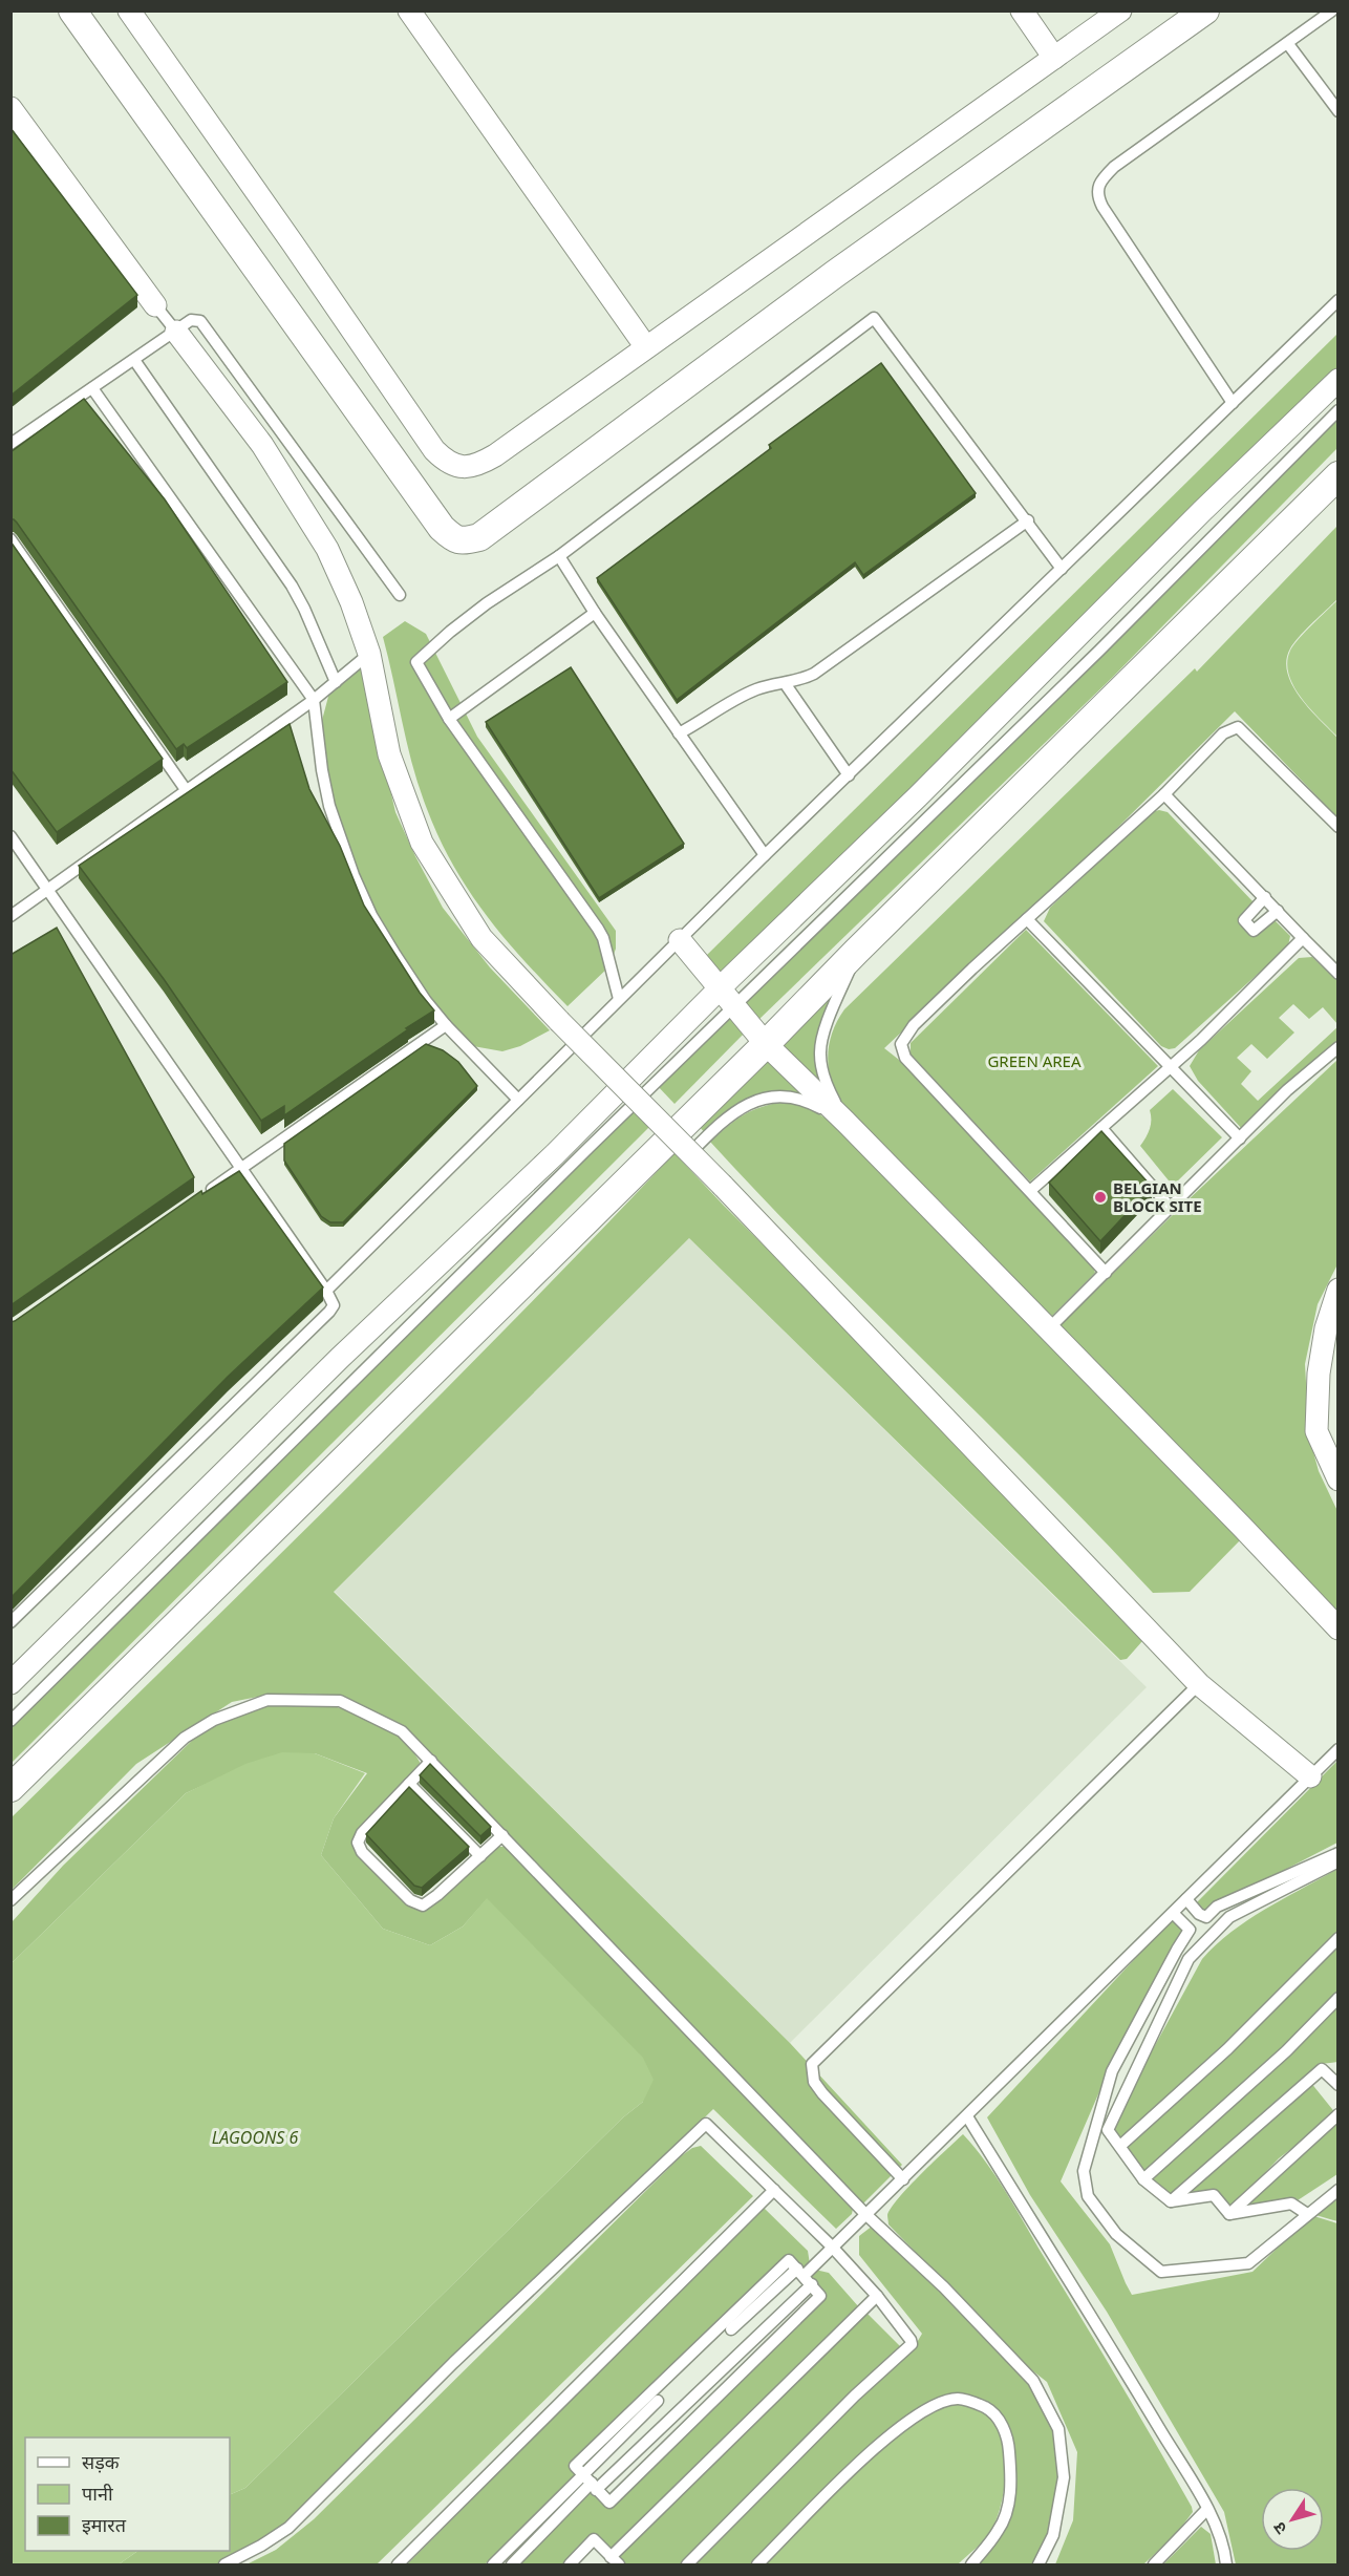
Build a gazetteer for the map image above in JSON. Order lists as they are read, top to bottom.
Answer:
{
  "water": ["LAGOONS 6"],
  "parks": ["GREEN AREA"],
  "places": ["BELGIAN BLOCK SITE"],
  "legend": ["सड़क", "पानी", "इमारत"],
  "north": "bottom left"
}
